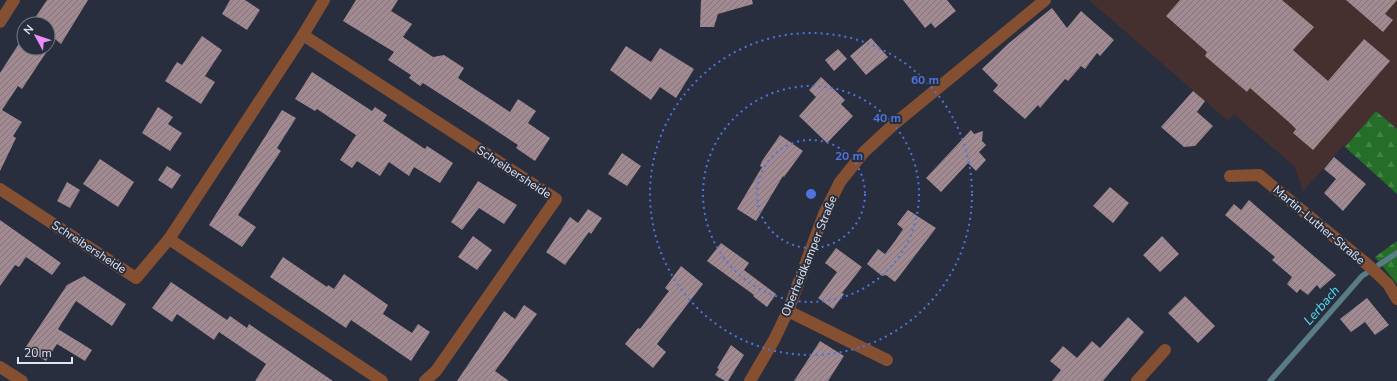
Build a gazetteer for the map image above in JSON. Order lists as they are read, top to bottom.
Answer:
{
  "streets": {
    "street": ["Schreibersheide", "Martin-Luther-Straße", "Oberheidkamper Straße"]
  },
  "water": ["Lerbach"],
  "scale_bar": "20 m",
  "north": "top left",
  "rings": ["60 m", "40 m", "20 m"]
}
